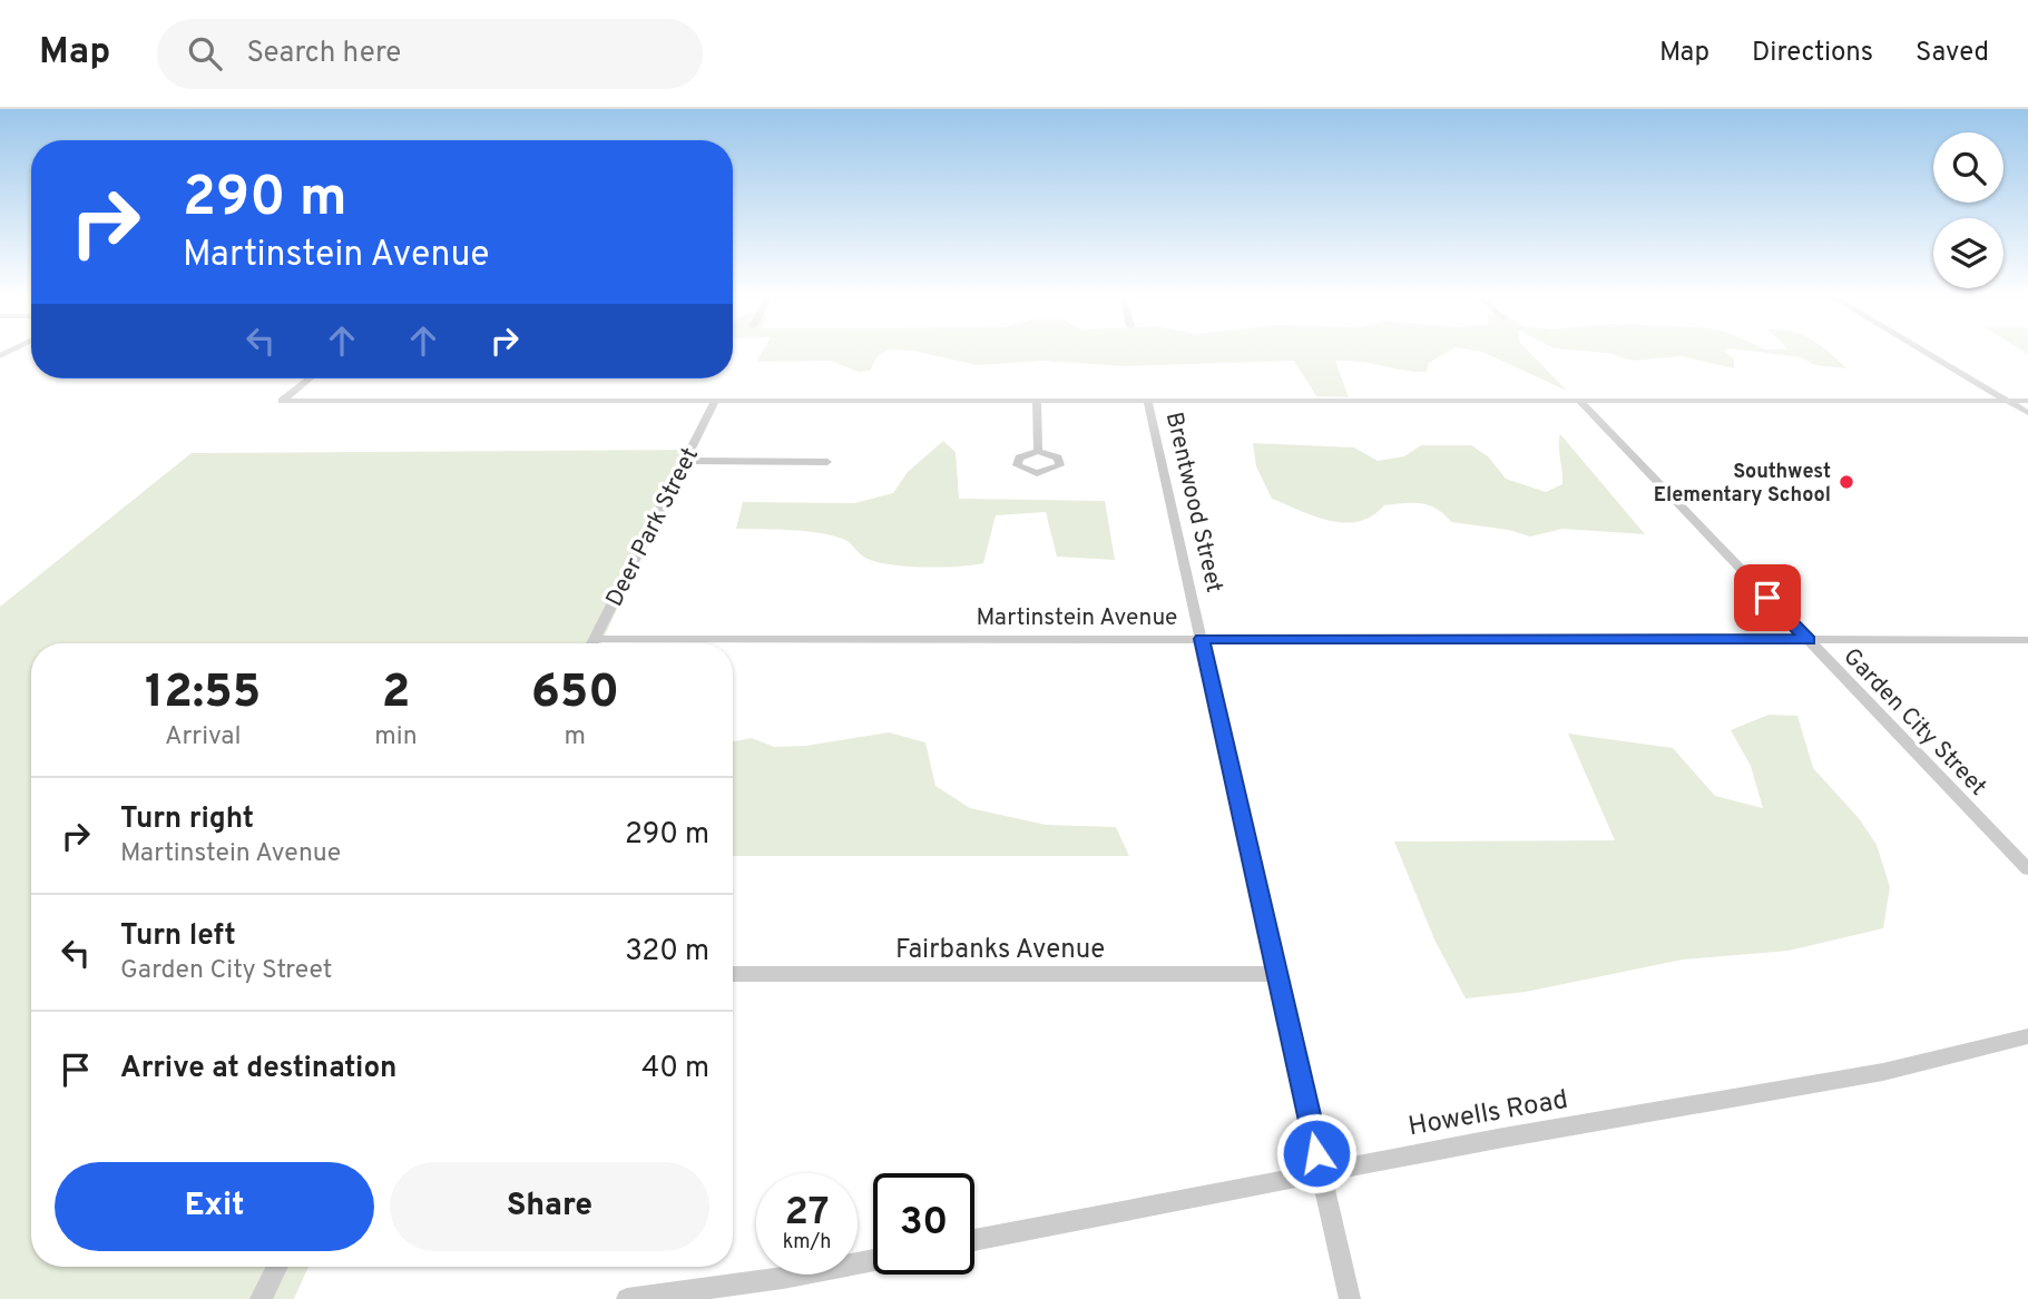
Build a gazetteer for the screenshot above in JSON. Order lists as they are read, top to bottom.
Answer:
{
  "streets": {
    "street": [
      "Brentwood Street",
      "Deer Park Street",
      "Martinstein Avenue",
      "Garden City Street",
      "Fairbanks Avenue",
      "Howells Road"
    ]
  },
  "crossings": [
    ["Brentwood Street", "Martinstein Avenue"],
    ["Brentwood Street", "Fairbanks Avenue"],
    ["Brentwood Street", "Howells Road"],
    ["Deer Park Street", "Martinstein Avenue"],
    ["Martinstein Avenue", "Garden City Street"]
  ],
  "places": ["Southwest Elementary School"],
  "page": {
    "header": "Map",
    "search": "Search here",
    "nav": ["Map", "Directions", "Saved"],
    "turn": ["290 m", "Martinstein Avenue"],
    "eta": [
      "12:55",
      "Arrival",
      "2",
      "min",
      "650",
      "m"
    ],
    "list": [
      {
        "name": "Turn right",
        "note": "Martinstein Avenue",
        "value": "290 m"
      },
      {
        "name": "Turn left",
        "note": "Garden City Street",
        "value": "320 m"
      },
      {
        "name": "Arrive at destination",
        "value": "40 m"
      }
    ],
    "buttons": ["Exit", "Share"],
    "speed": "27 km/h",
    "limit": "30"
  }
}
